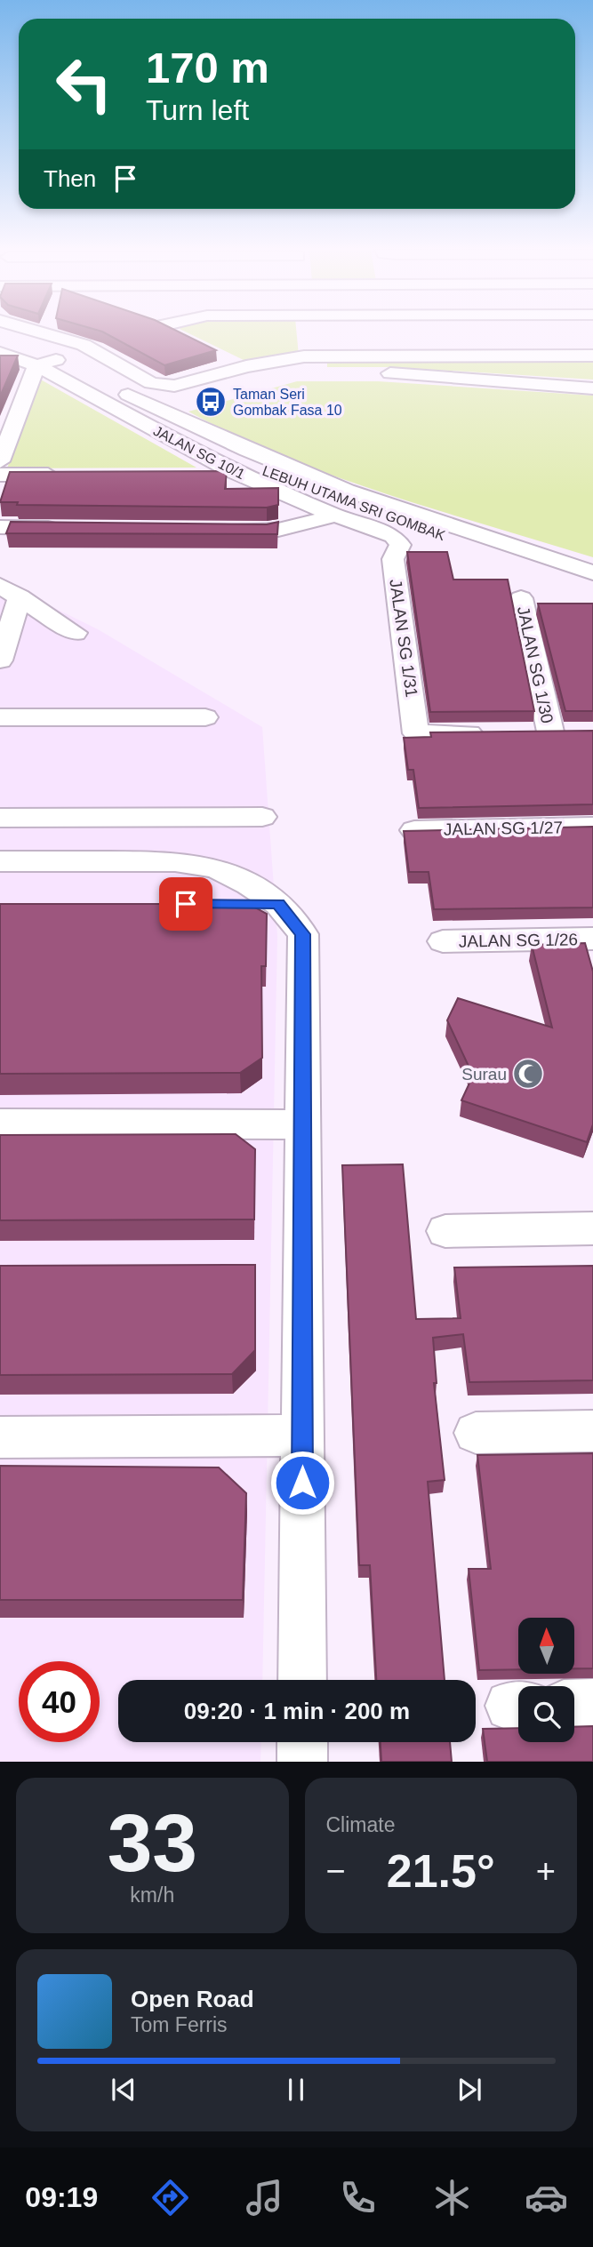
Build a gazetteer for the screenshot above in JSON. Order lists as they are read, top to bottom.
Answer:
{
  "streets": {
    "street": [
      "JALAN SG 10/1",
      "LEBUH UTAMA SRI GOMBAK",
      "JALAN SG 1/31",
      "JALAN SG 1/30",
      "JALAN SG 1/27",
      "JALAN SG 1/26"
    ]
  },
  "crossings": [
    ["JALAN SG 10/1", "JALAN SG 1/31"]
  ],
  "places": {
    "bus stop": ["Taman Seri Gombak Fasa 10"],
    "mosque": ["Surau"]
  },
  "north": "top",
  "page": {
    "turn": ["170 m", "Turn left"],
    "then": "Then",
    "limit": "40",
    "trip": "09:20 · 1 min · 200 m",
    "tile": [
      ["33", "km/h"],
      "Climate"
    ],
    "heat": ["−", "21.5°", "+"],
    "song": ["Open Road", "Tom Ferris"],
    "tabs": "09:19"
  }
}
